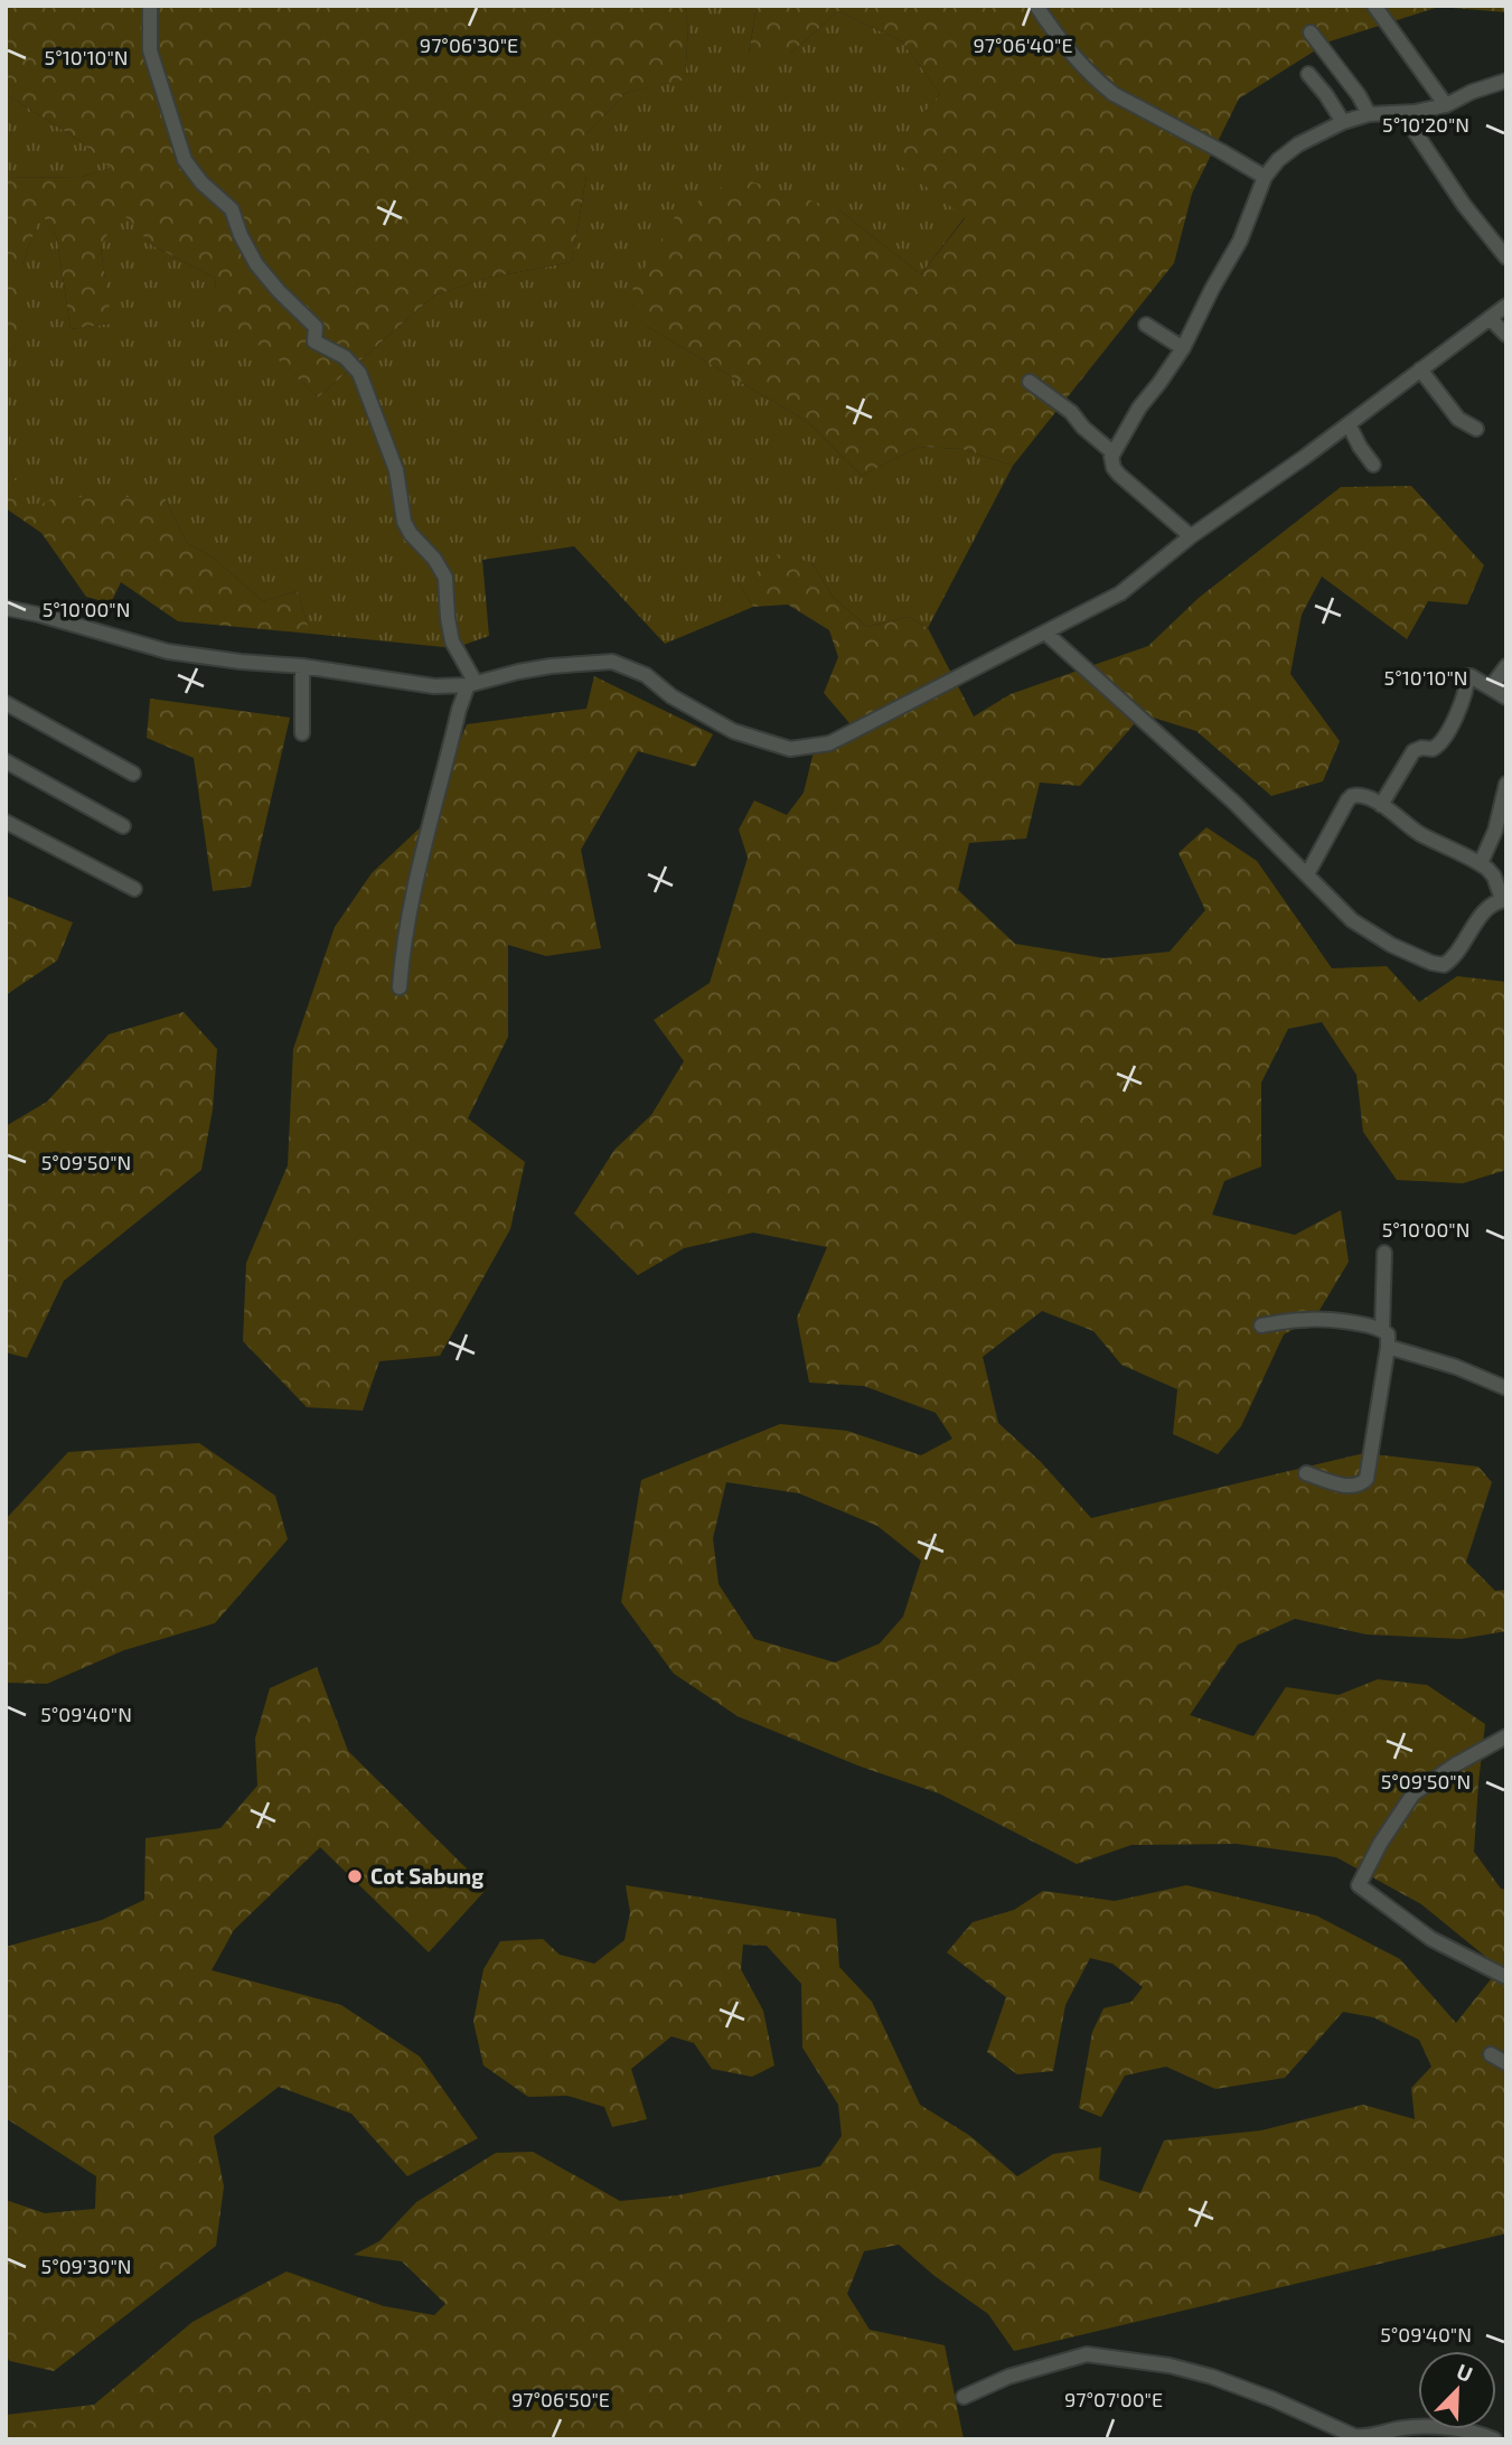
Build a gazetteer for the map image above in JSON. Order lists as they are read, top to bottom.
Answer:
{
  "places": ["Cot Sabung"],
  "north": "top right",
  "coordinates": [
    "97°06'30\"E",
    "97°06'40\"E",
    "5°10'10\"N",
    "5°10'20\"N",
    "5°10'00\"N",
    "5°09'50\"N",
    "5°09'40\"N",
    "5°09'30\"N",
    "97°06'50\"E",
    "97°07'00\"E"
  ]
}
